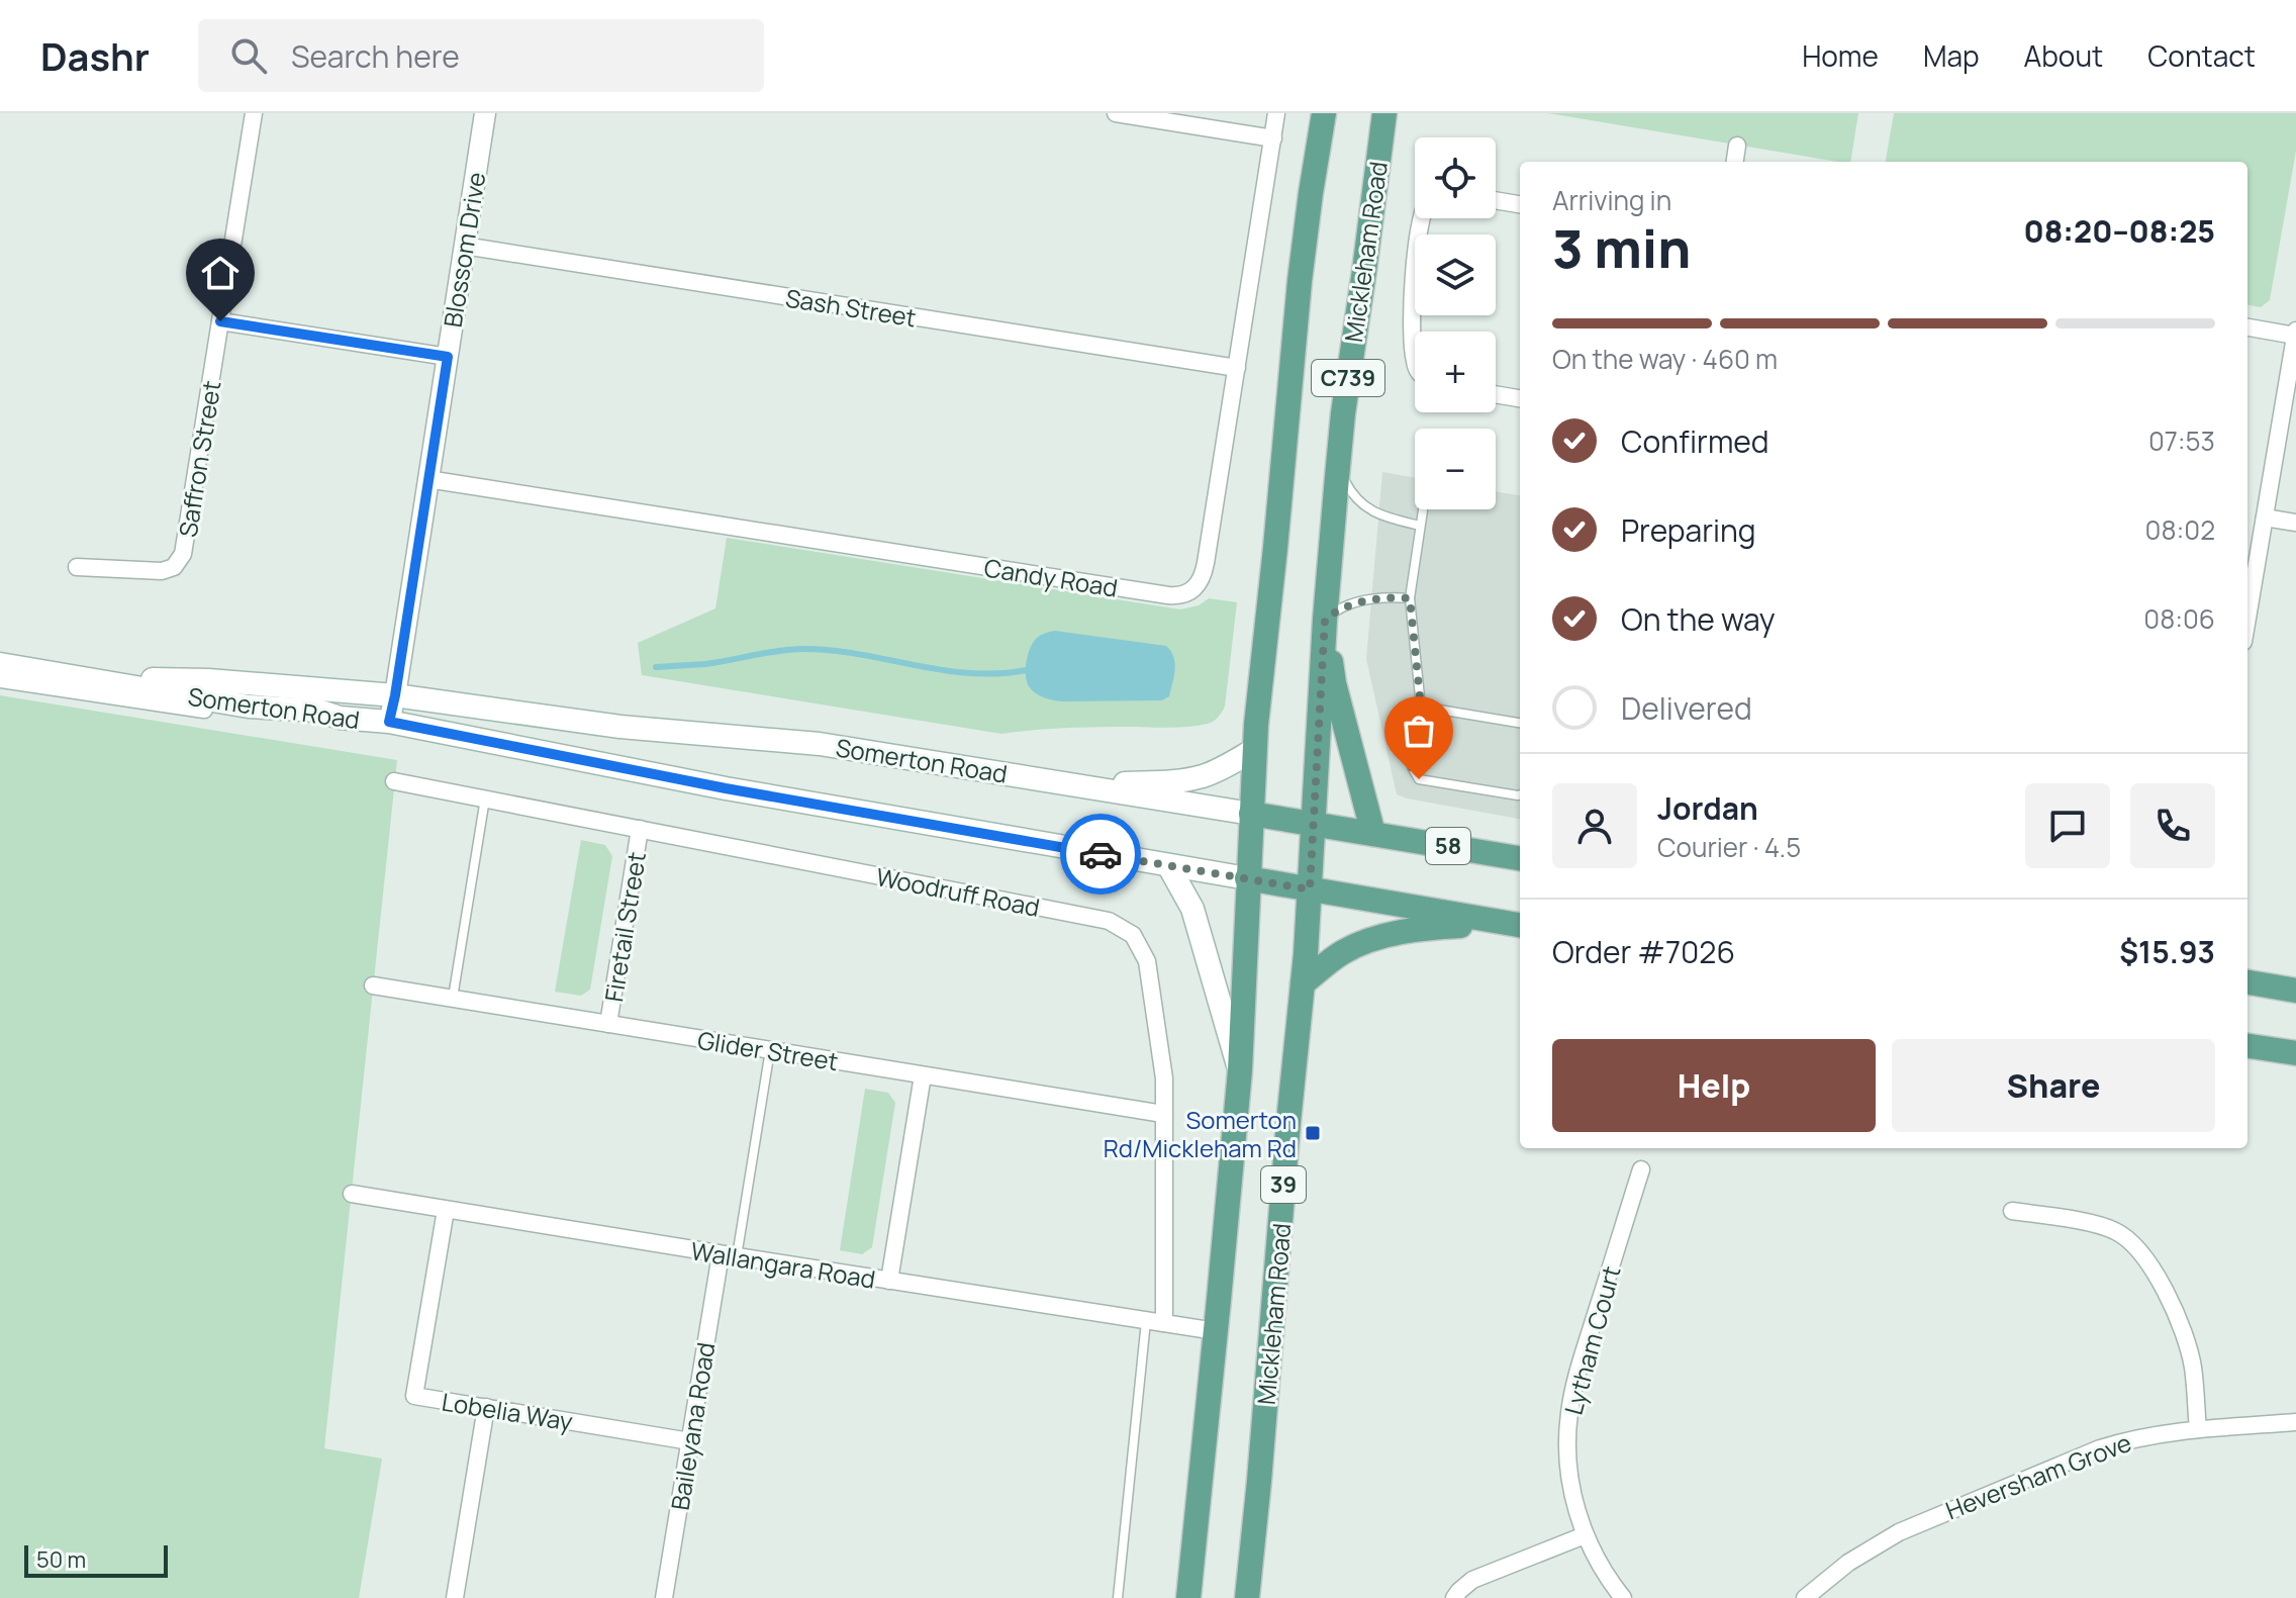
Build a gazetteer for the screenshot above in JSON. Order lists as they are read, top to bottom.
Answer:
{
  "streets": {
    "main road": [
      "Mickleham Road",
      "C739",
      "Somerton Road",
      "58",
      "39"
    ],
    "street": [
      "Blossom Drive",
      "Sash Street",
      "Saffron Street",
      "Candy Road",
      "Woodruff Road",
      "Firetail Street",
      "Glider Street",
      "Wallangara Road",
      "Lytham Court",
      "Lobelia Way",
      "Baileyana Road",
      "Heversham Grove"
    ]
  },
  "crossings": [
    ["Blossom Drive", "Sash Street"],
    ["Blossom Drive", "Candy Road"],
    ["Blossom Drive", "Somerton Road"],
    ["Mickleham Road", "Somerton Road"],
    ["Sash Street", "Candy Road"],
    ["C739", "Somerton Road"],
    ["C739", "39"],
    ["Somerton Road", "39"],
    ["Woodruff Road", "Firetail Street"],
    ["Woodruff Road", "Glider Street"],
    ["Woodruff Road", "Wallangara Road"],
    ["Firetail Street", "Glider Street"],
    ["39", "Wallangara Road"],
    ["Wallangara Road", "Lobelia Way"],
    ["Wallangara Road", "Baileyana Road"],
    ["Lobelia Way", "Baileyana Road"]
  ],
  "places": {
    "transit": ["Somerton Rd/Mickleham Rd"]
  },
  "scale_bar": "50 m",
  "page": {
    "header": "Dashr",
    "search": "Search here",
    "nav": [
      "Home",
      "Map",
      "About",
      "Contact"
    ],
    "map_buttons": ["+", "−"],
    "heading": ["3 min", "Arriving in", "08:20–08:25"],
    "panel": [
      "Jordan",
      "Courier · 4.5",
      "Order #7026",
      "$15.93"
    ],
    "bar": "On the way · 460 m",
    "list": [
      ["Confirmed", "07:53"],
      ["Preparing", "08:02"],
      ["On the way", "08:06"],
      "Delivered"
    ],
    "buttons": ["Help", "Share"],
    "scale": "50 m"
  }
}
